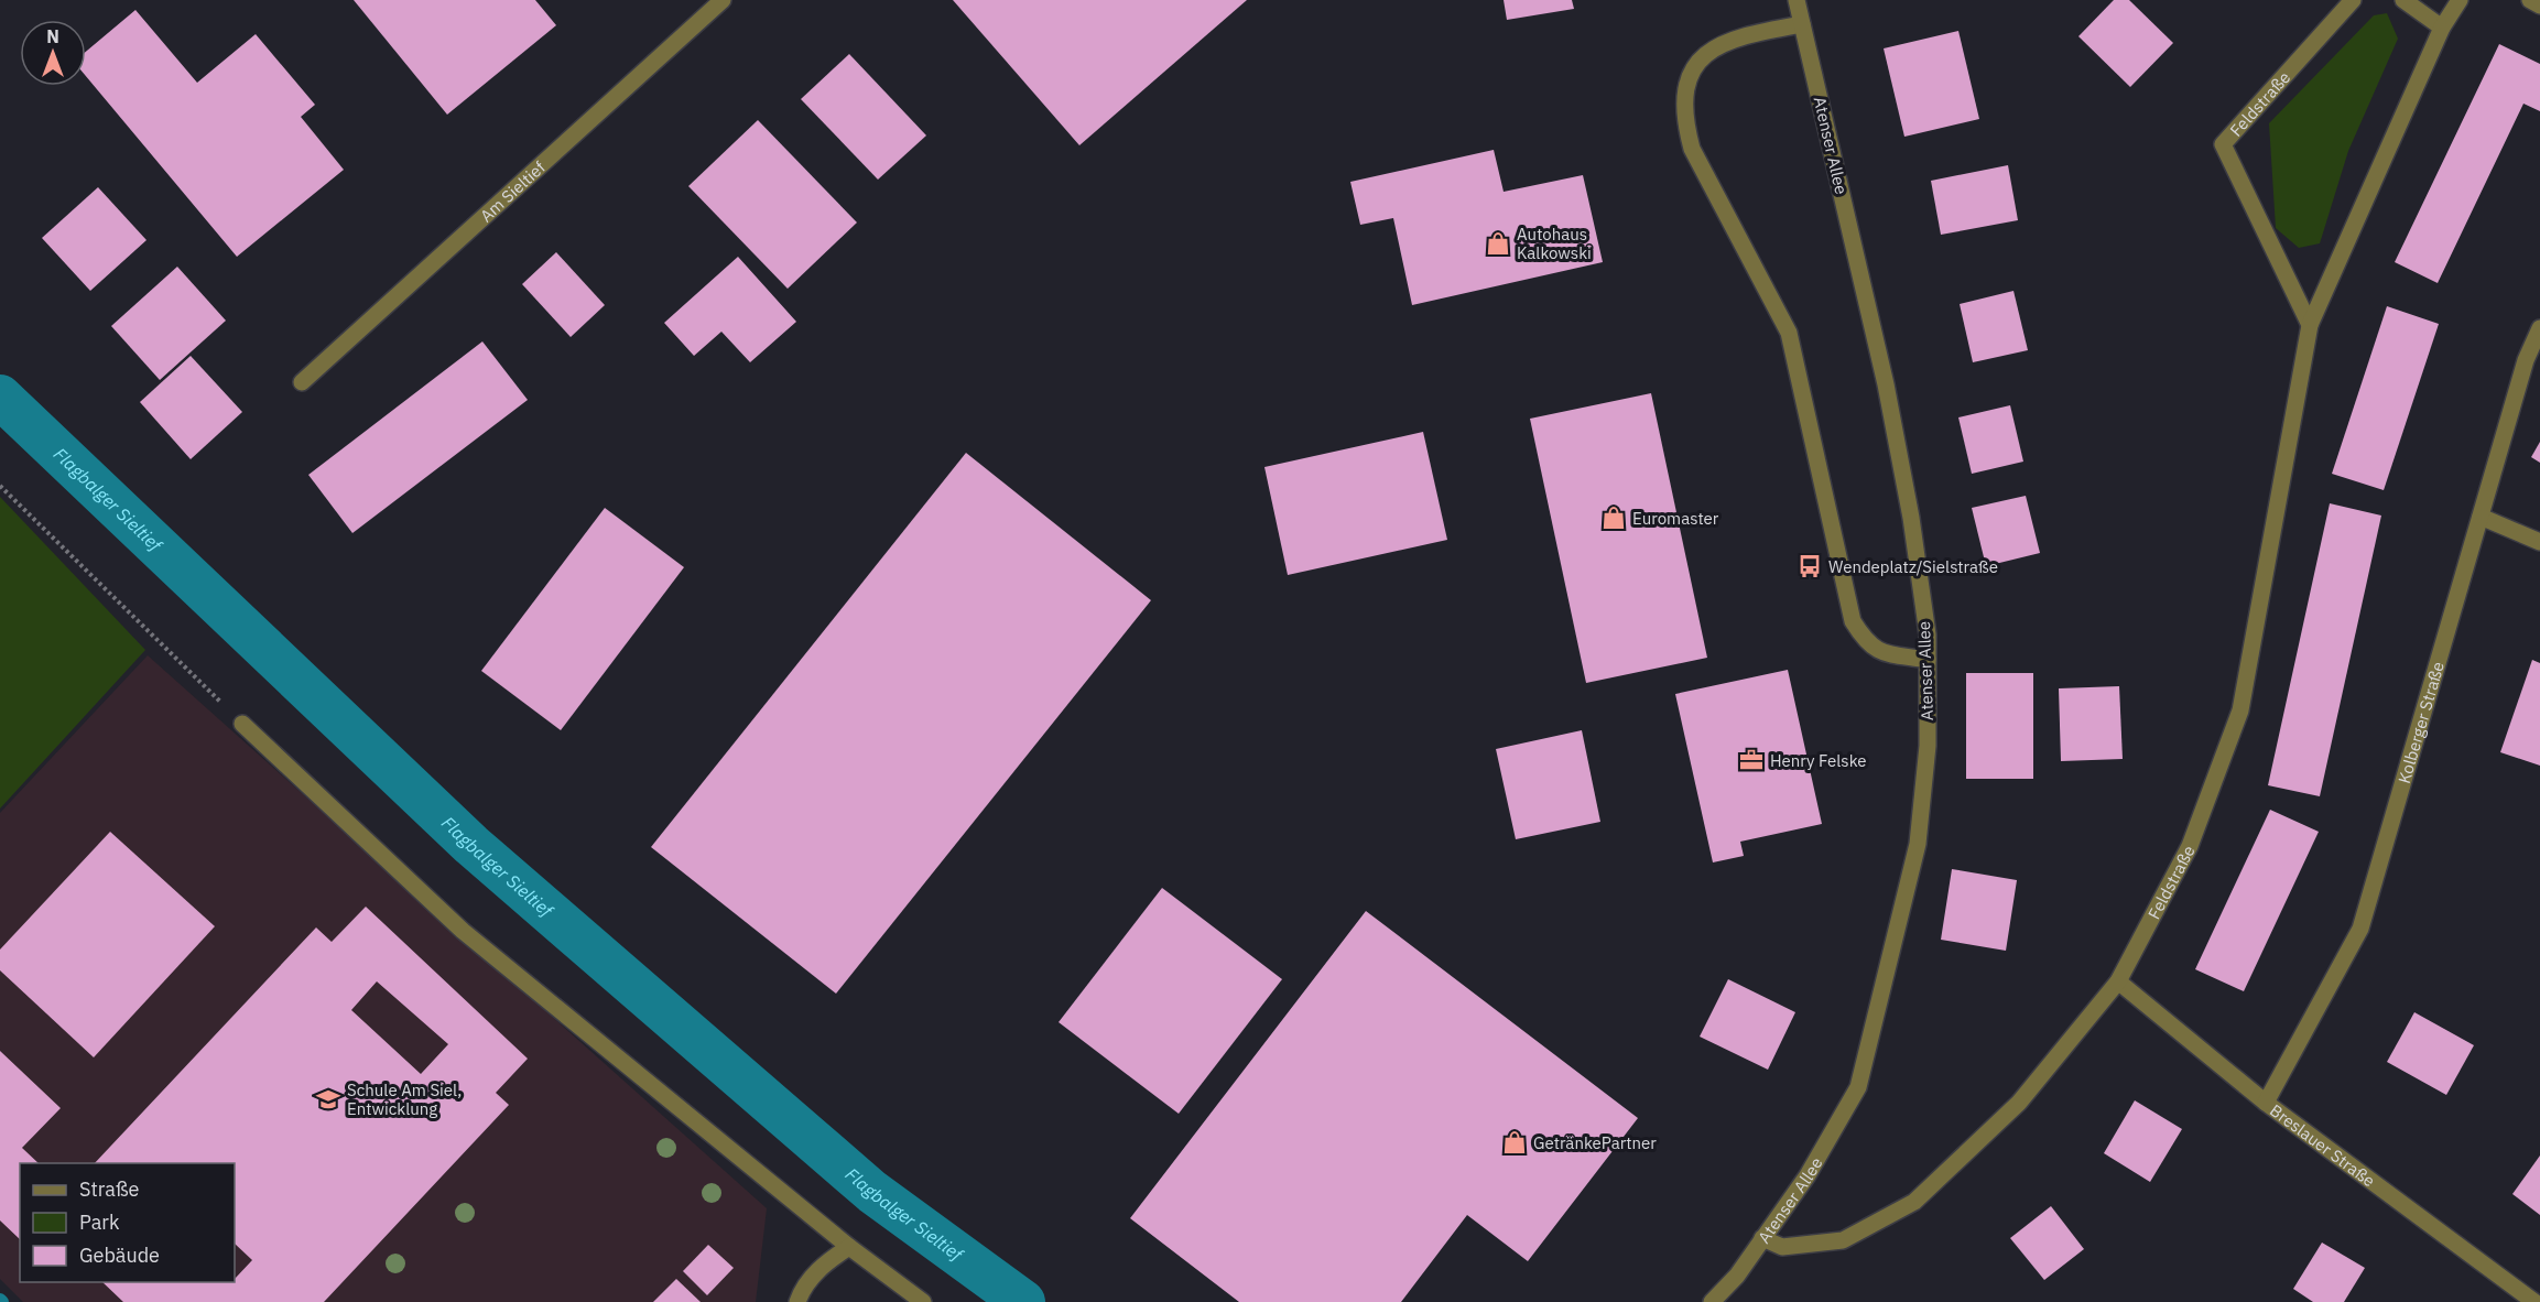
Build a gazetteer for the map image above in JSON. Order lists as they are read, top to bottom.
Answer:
{
  "streets": {
    "street": [
      "Feldstraße",
      "Atenser Allee",
      "Am Sieltief",
      "Kolberger Straße",
      "Breslauer Straße"
    ]
  },
  "crossings": [
    ["Feldstraße", "Atenser Allee"],
    ["Feldstraße", "Breslauer Straße"],
    ["Kolberger Straße", "Breslauer Straße"]
  ],
  "water": ["Flagbalger Sieltief"],
  "places": {
    "shop": ["Autohaus Kalkowski", "Euromaster", "GetränkePartner"],
    "bus stop": ["Wendeplatz/Sielstraße"],
    "office": ["Henry Felske"],
    "school or university": ["Schule Am Siel, Entwicklung"]
  },
  "legend": ["Straße", "Park", "Gebäude"],
  "north": "top"
}
